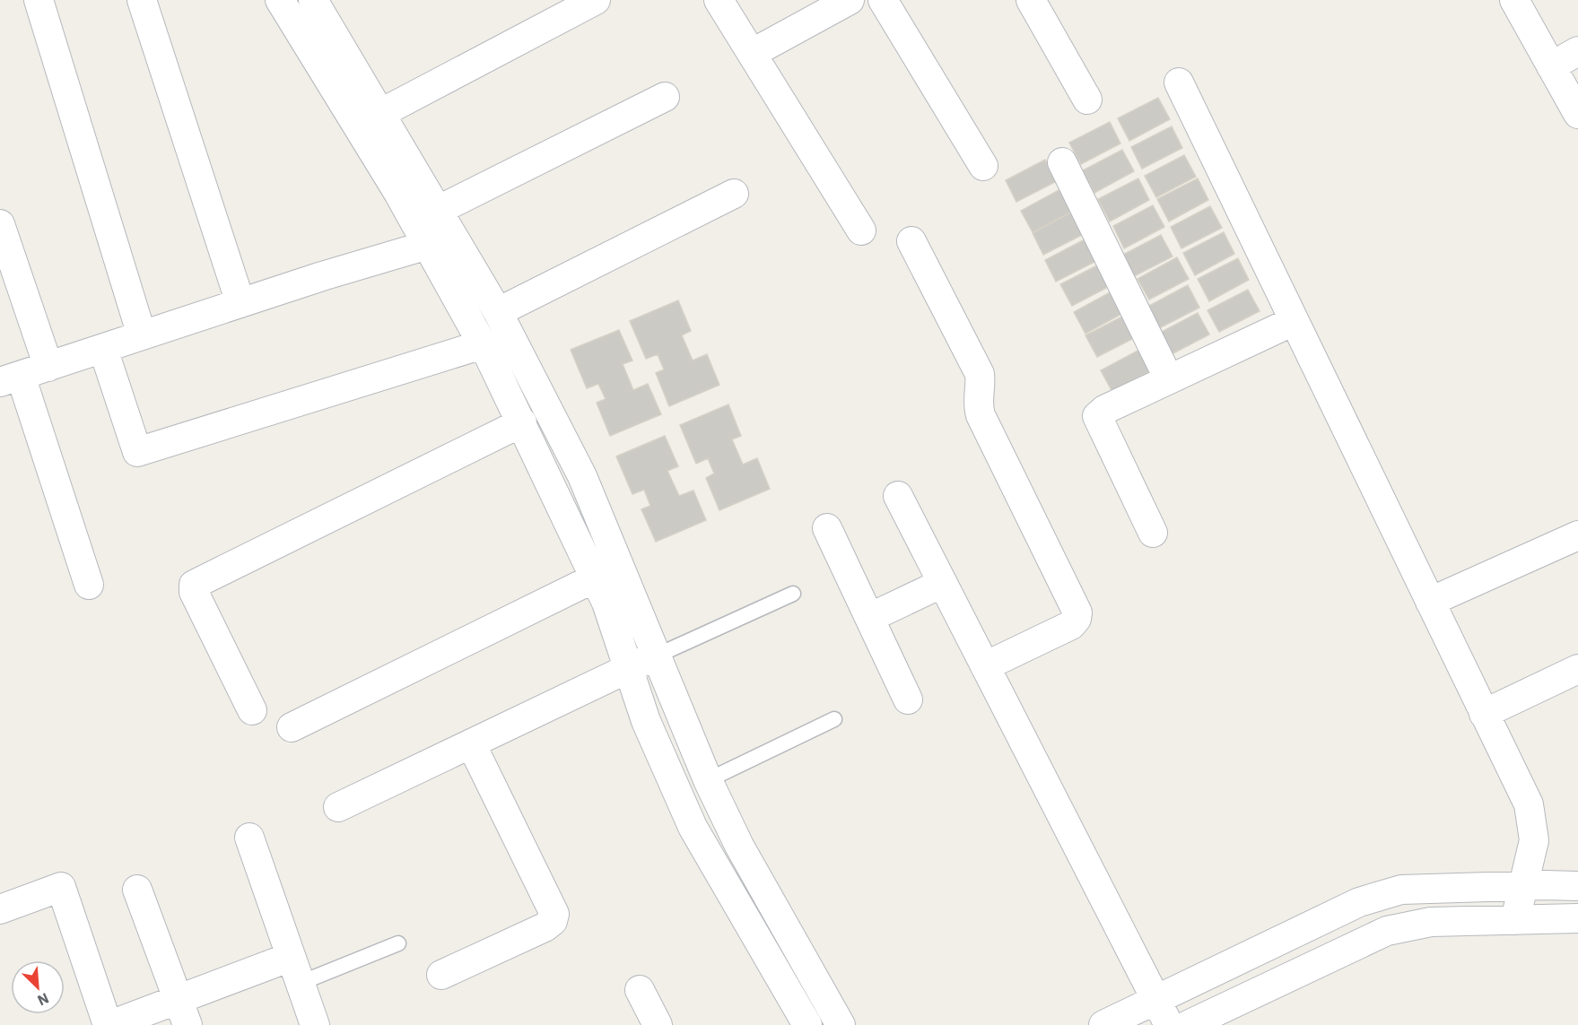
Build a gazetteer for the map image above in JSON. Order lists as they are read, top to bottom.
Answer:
{
  "north": "bottom right"
}
